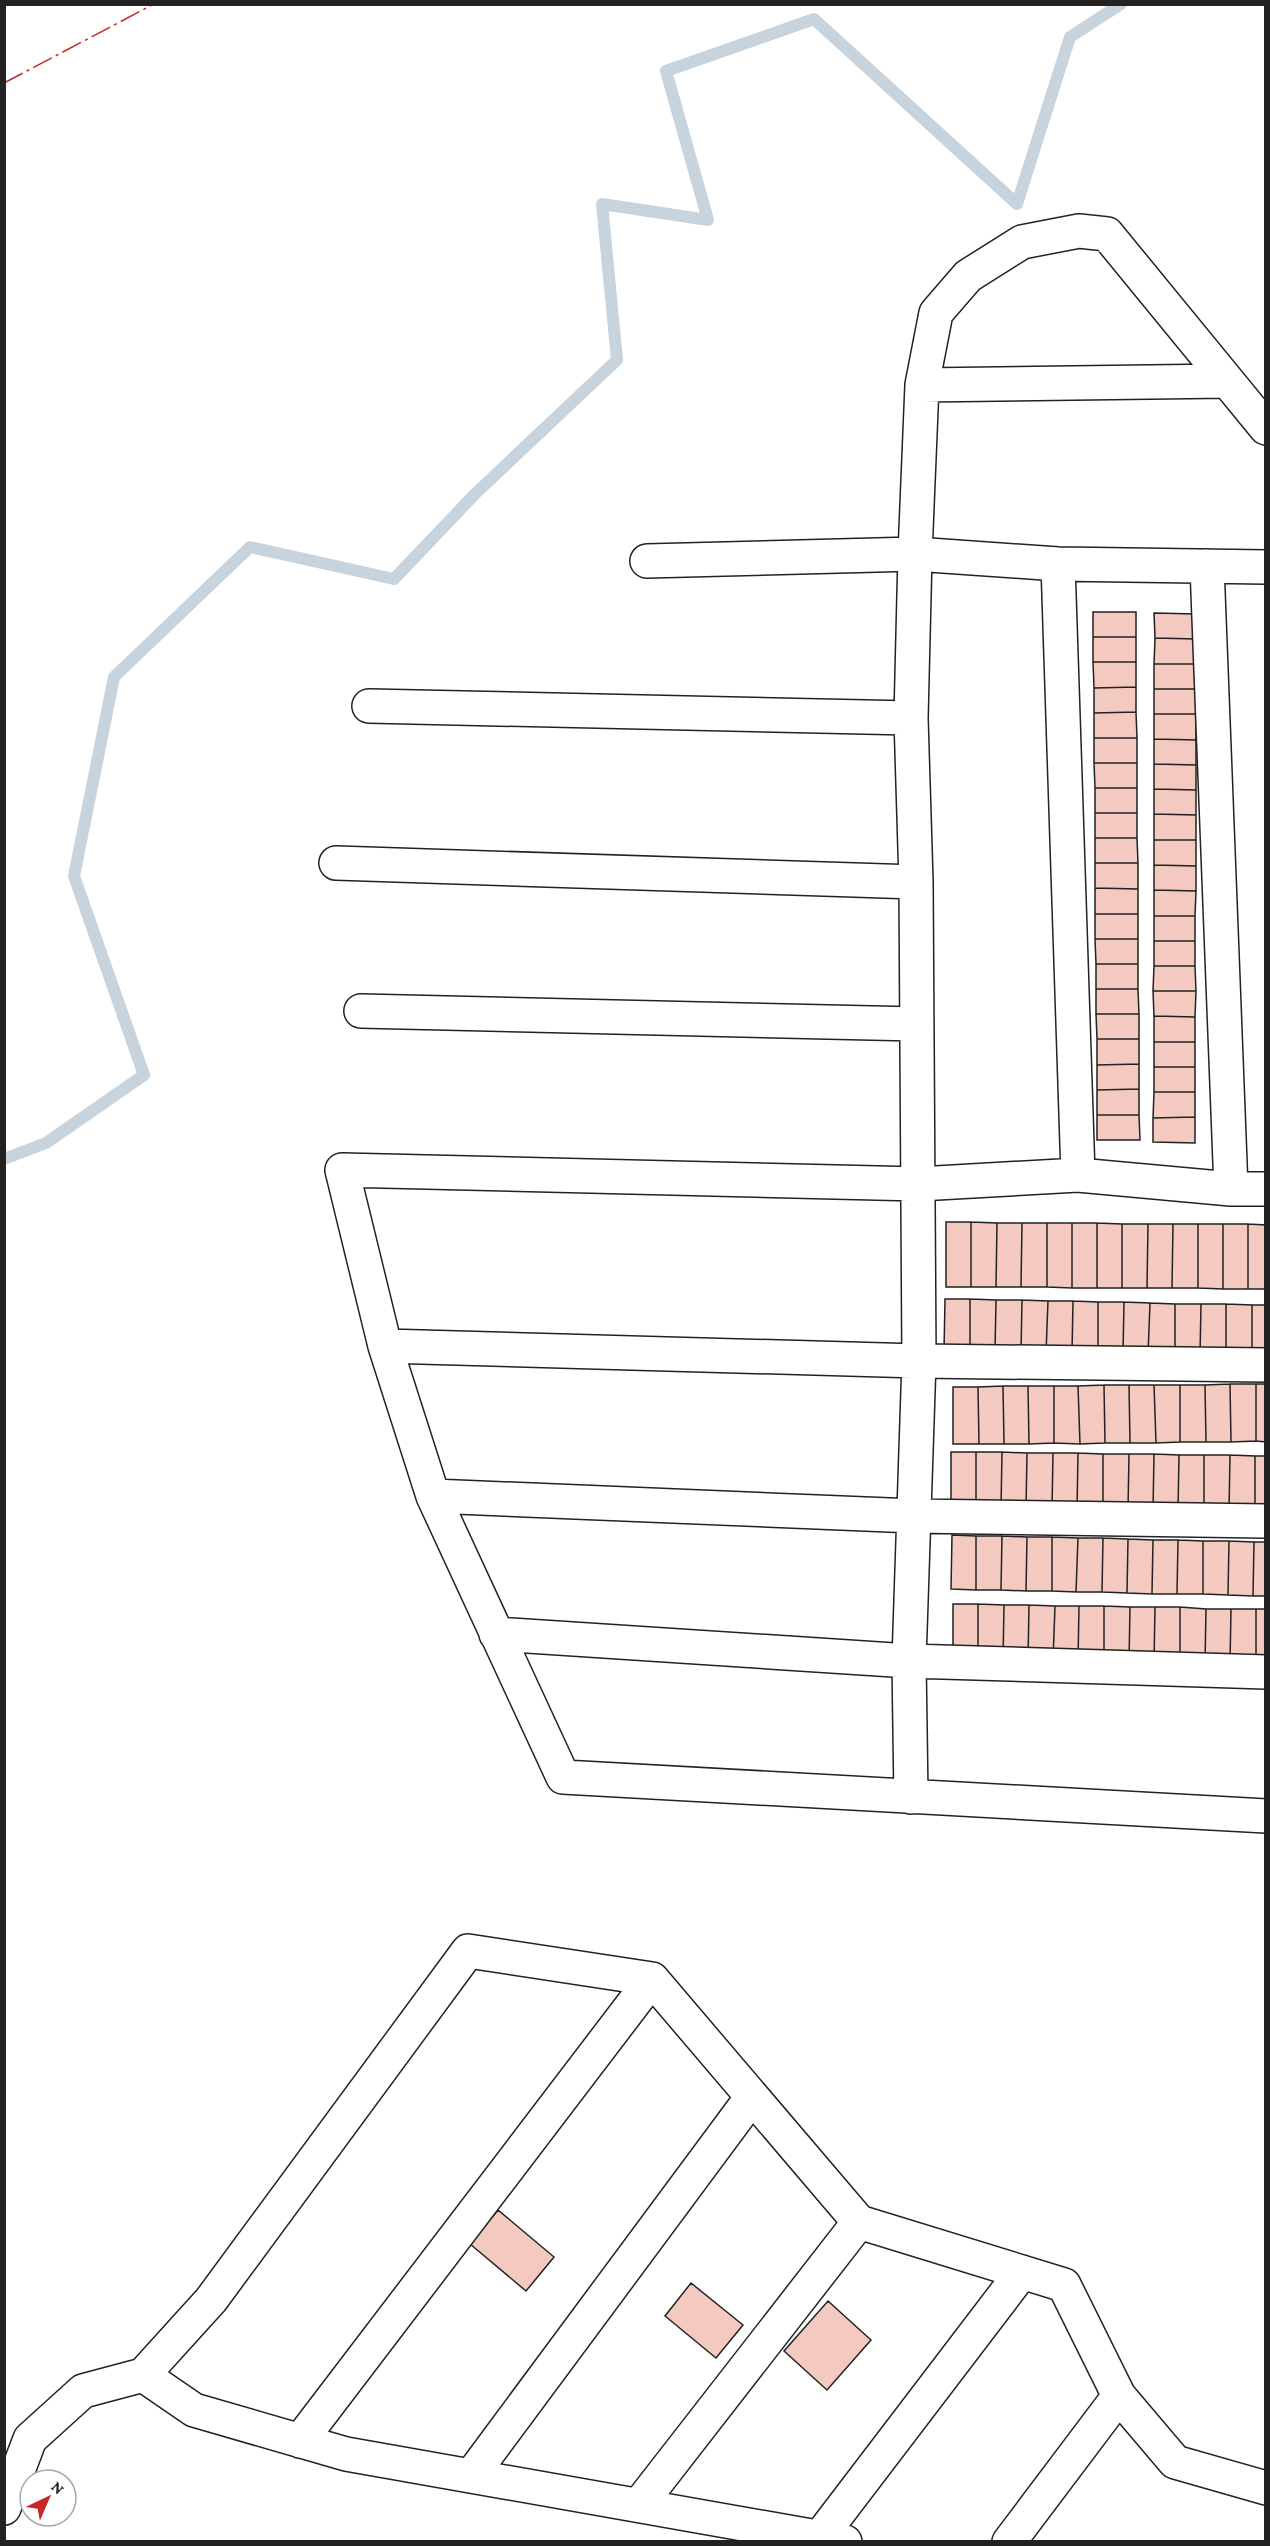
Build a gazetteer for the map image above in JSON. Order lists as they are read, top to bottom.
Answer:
{
  "north": "top right"
}
